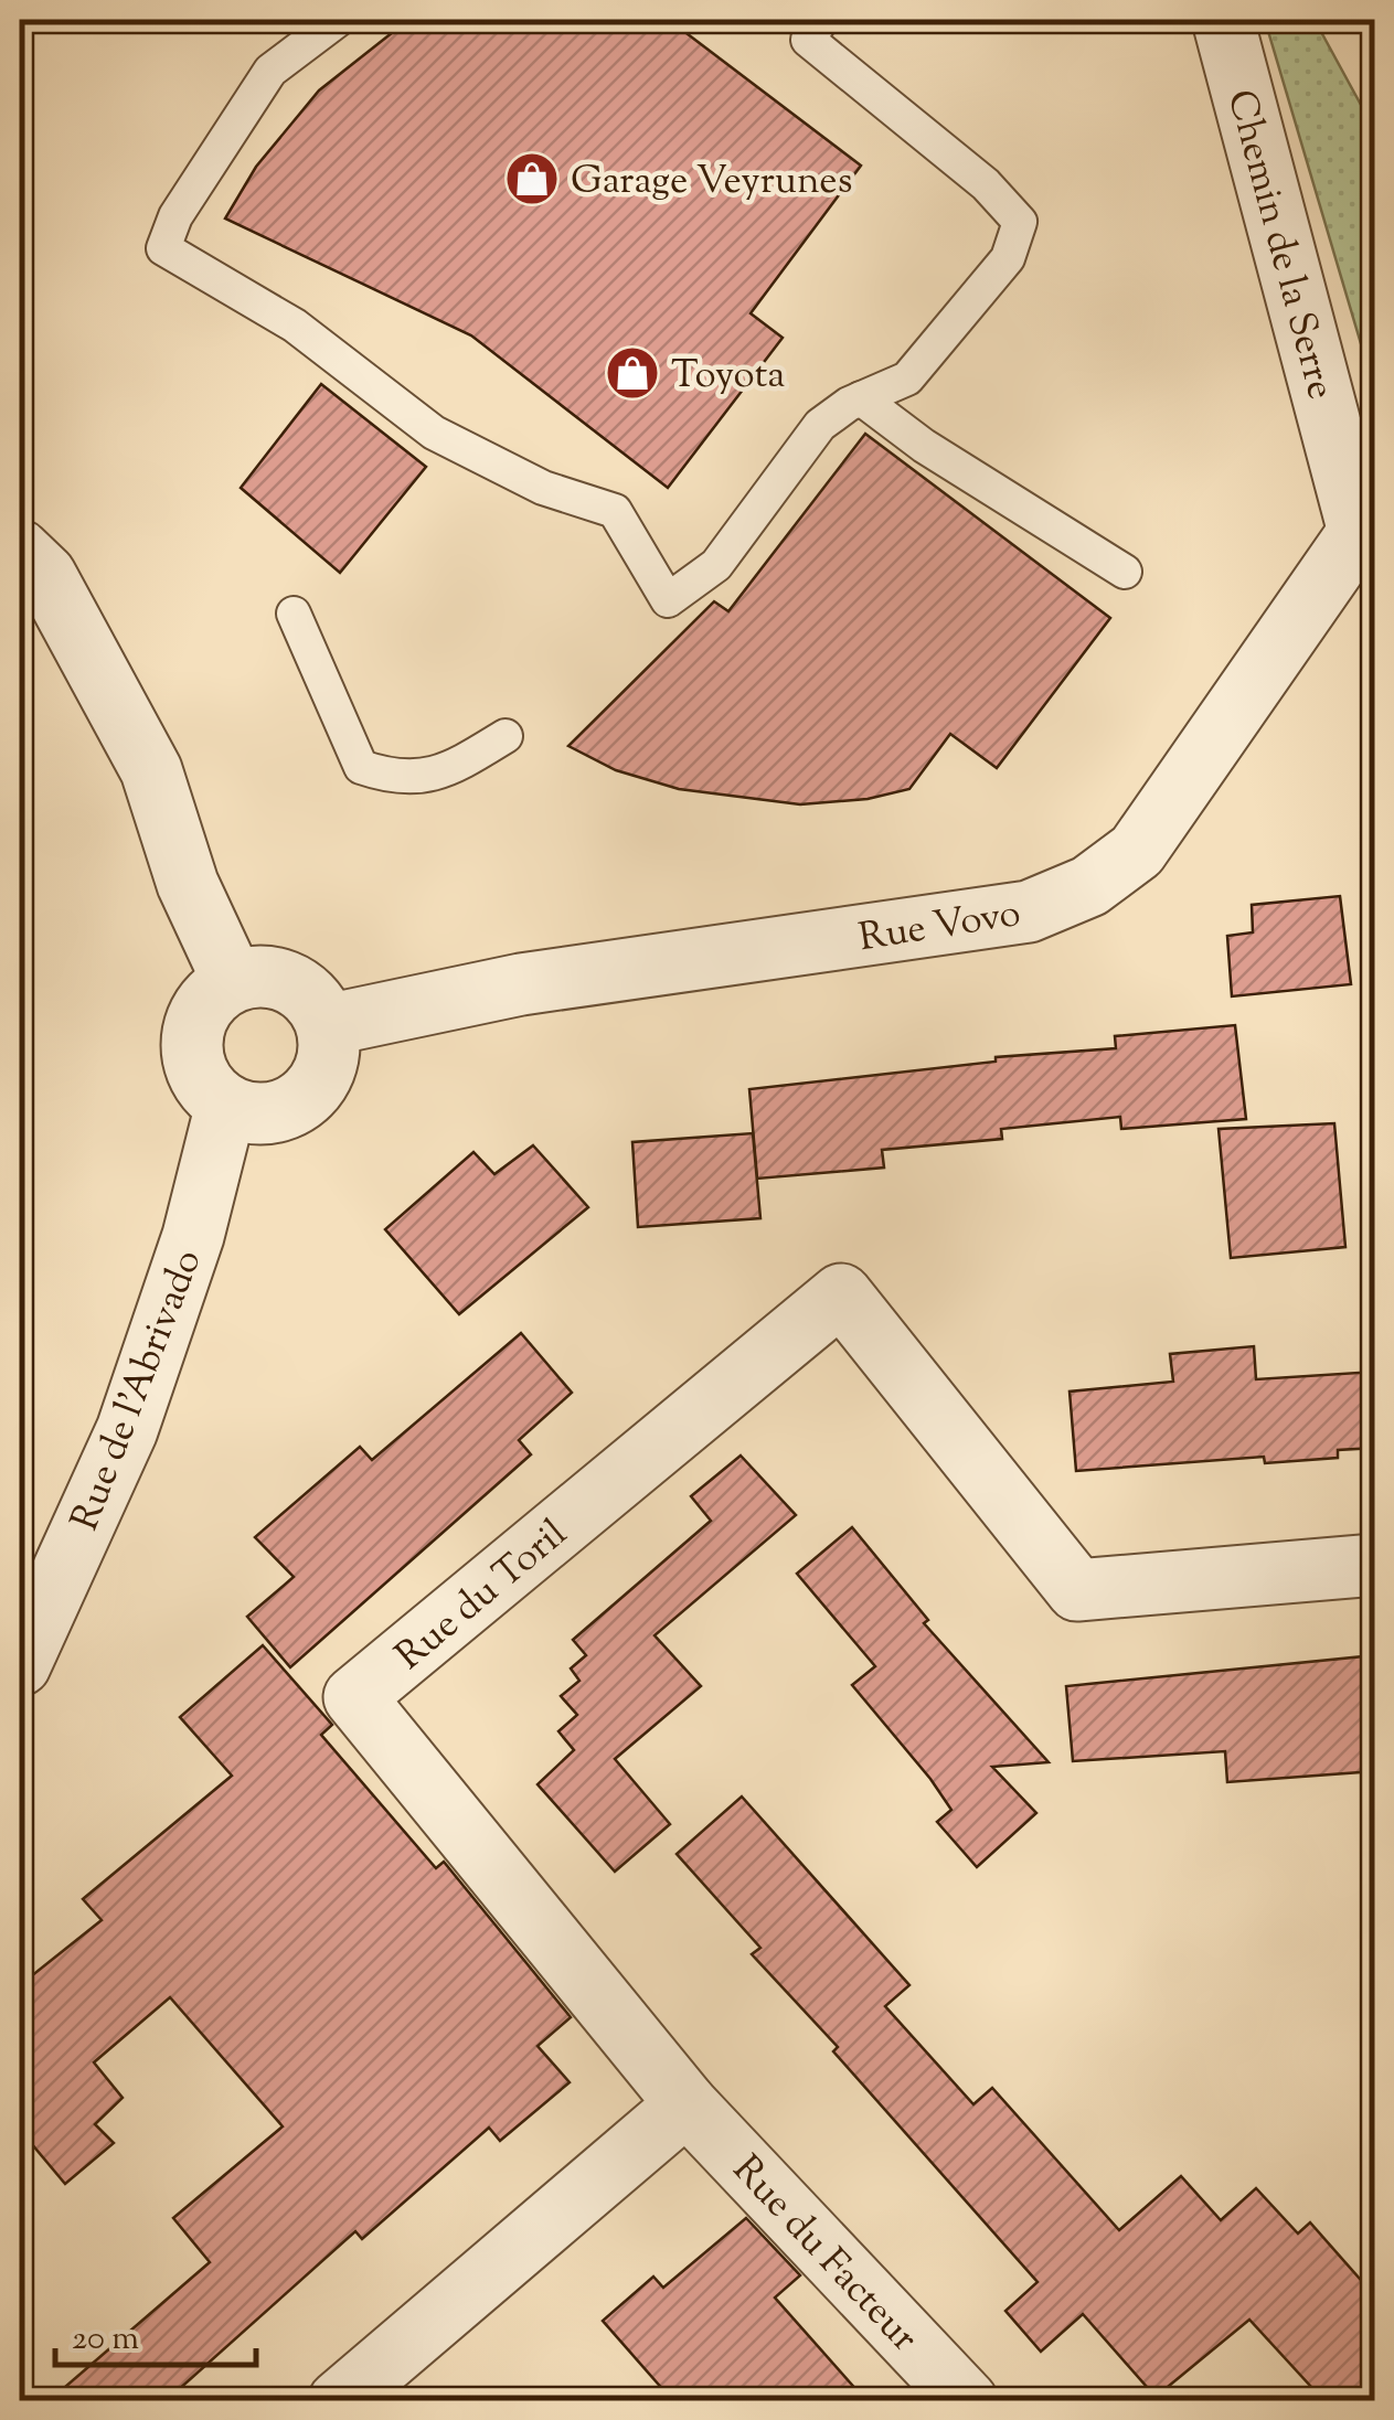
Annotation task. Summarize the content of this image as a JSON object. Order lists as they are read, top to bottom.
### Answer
{
  "streets": {
    "street": [
      "Chemin de la Serre",
      "Rue Vovo",
      "Rue de l'Abrivado",
      "Rue du Toril",
      "Rue du Facteur"
    ]
  },
  "crossings": [
    ["Chemin de la Serre", "Rue Vovo"],
    ["Rue Vovo", "Rue de l'Abrivado"],
    ["Rue du Toril", "Rue du Facteur"]
  ],
  "places": {
    "shop": ["Garage Veyrunes", "Toyota"]
  },
  "scale_bar": "20 m"
}
